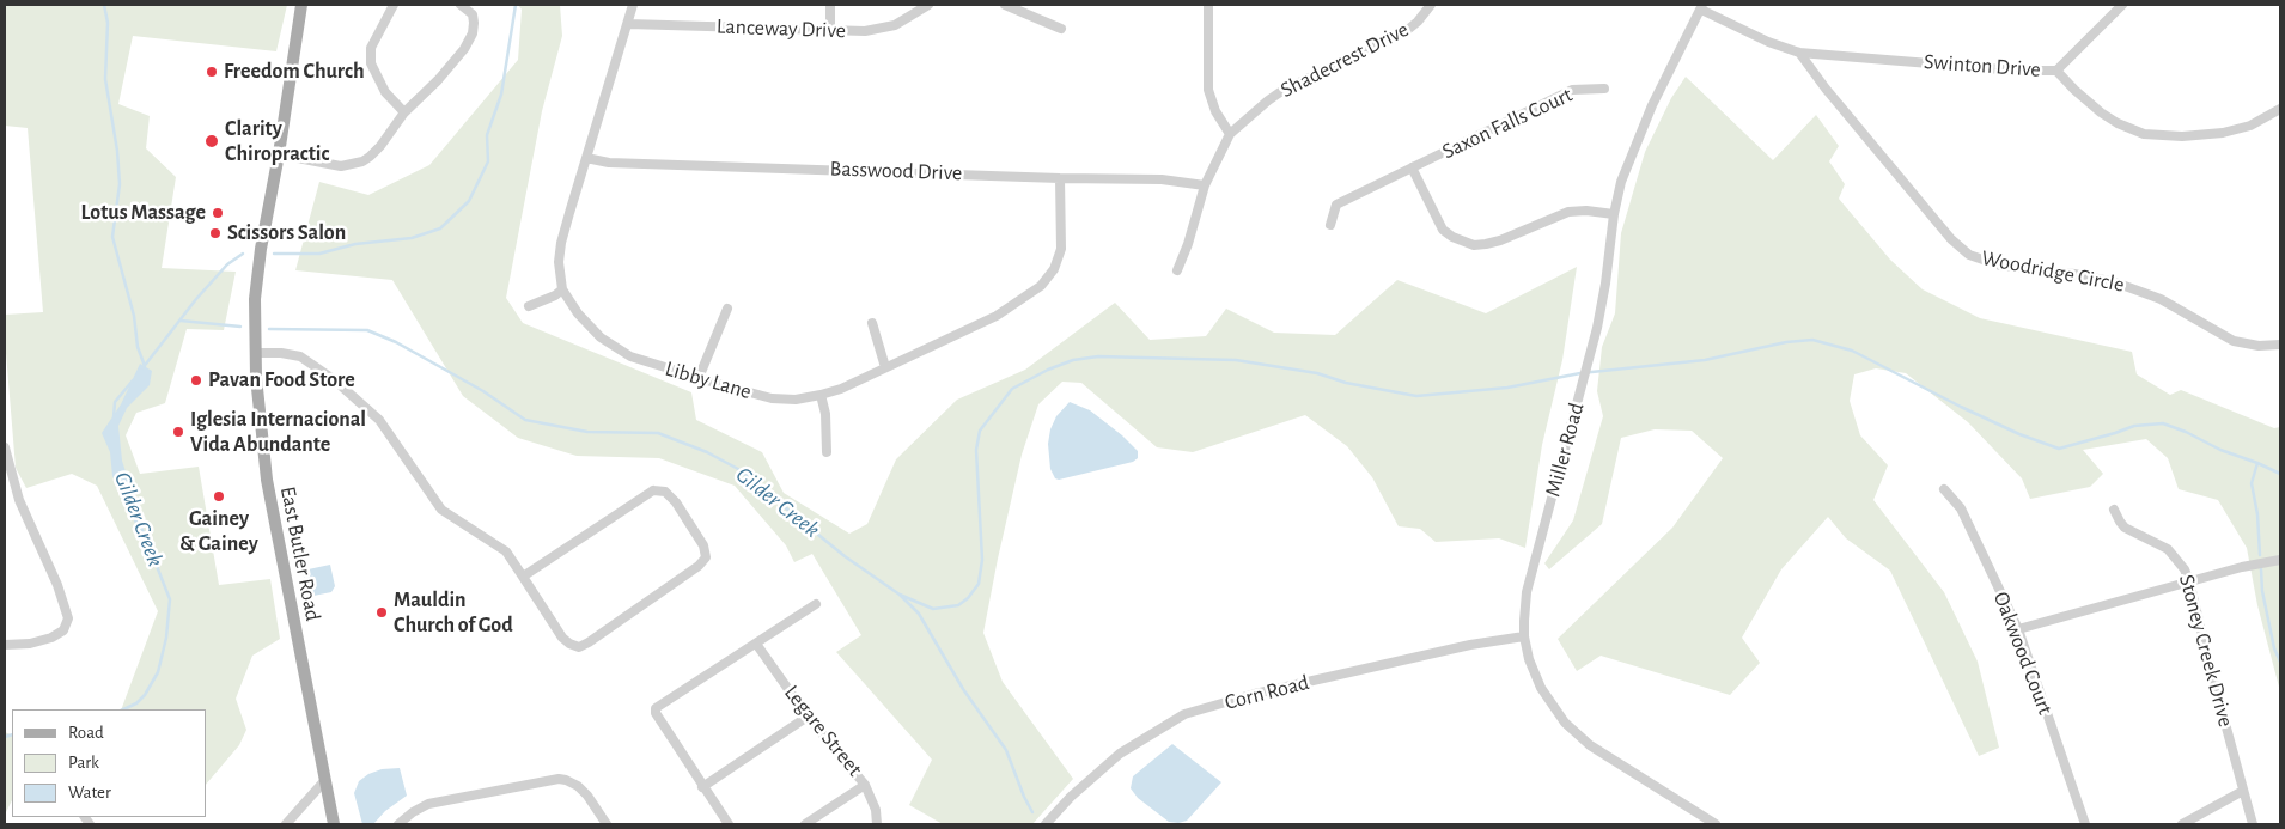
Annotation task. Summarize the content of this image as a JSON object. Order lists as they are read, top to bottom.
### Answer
{
  "streets": {
    "main road": ["East Butler Road"],
    "street": [
      "Lanceway Drive",
      "Shadecrest Drive",
      "Swinton Drive",
      "Saxon Falls Court",
      "Basswood Drive",
      "Woodridge Circle",
      "Libby Lane",
      "Miller Road",
      "Stoney Creek Drive",
      "Oakwood Court",
      "Corn Road",
      "Legare Street"
    ]
  },
  "crossings": [
    ["Lanceway Drive", "Libby Lane"],
    ["Shadecrest Drive", "Basswood Drive"],
    ["Swinton Drive", "Woodridge Circle"],
    ["Swinton Drive", "Miller Road"],
    ["Basswood Drive", "Libby Lane"],
    ["Miller Road", "Corn Road"]
  ],
  "water": ["Gilder Creek"],
  "places": [
    "Freedom Church",
    "Clarity Chiropractic",
    "Lotus Massage",
    "Scissors Salon",
    "Pavan Food Store",
    "Iglesia Internacional Vida Abundante",
    "Gainey & Gainey",
    "Mauldin Church of God"
  ],
  "legend": ["Road", "Park", "Water"]
}
